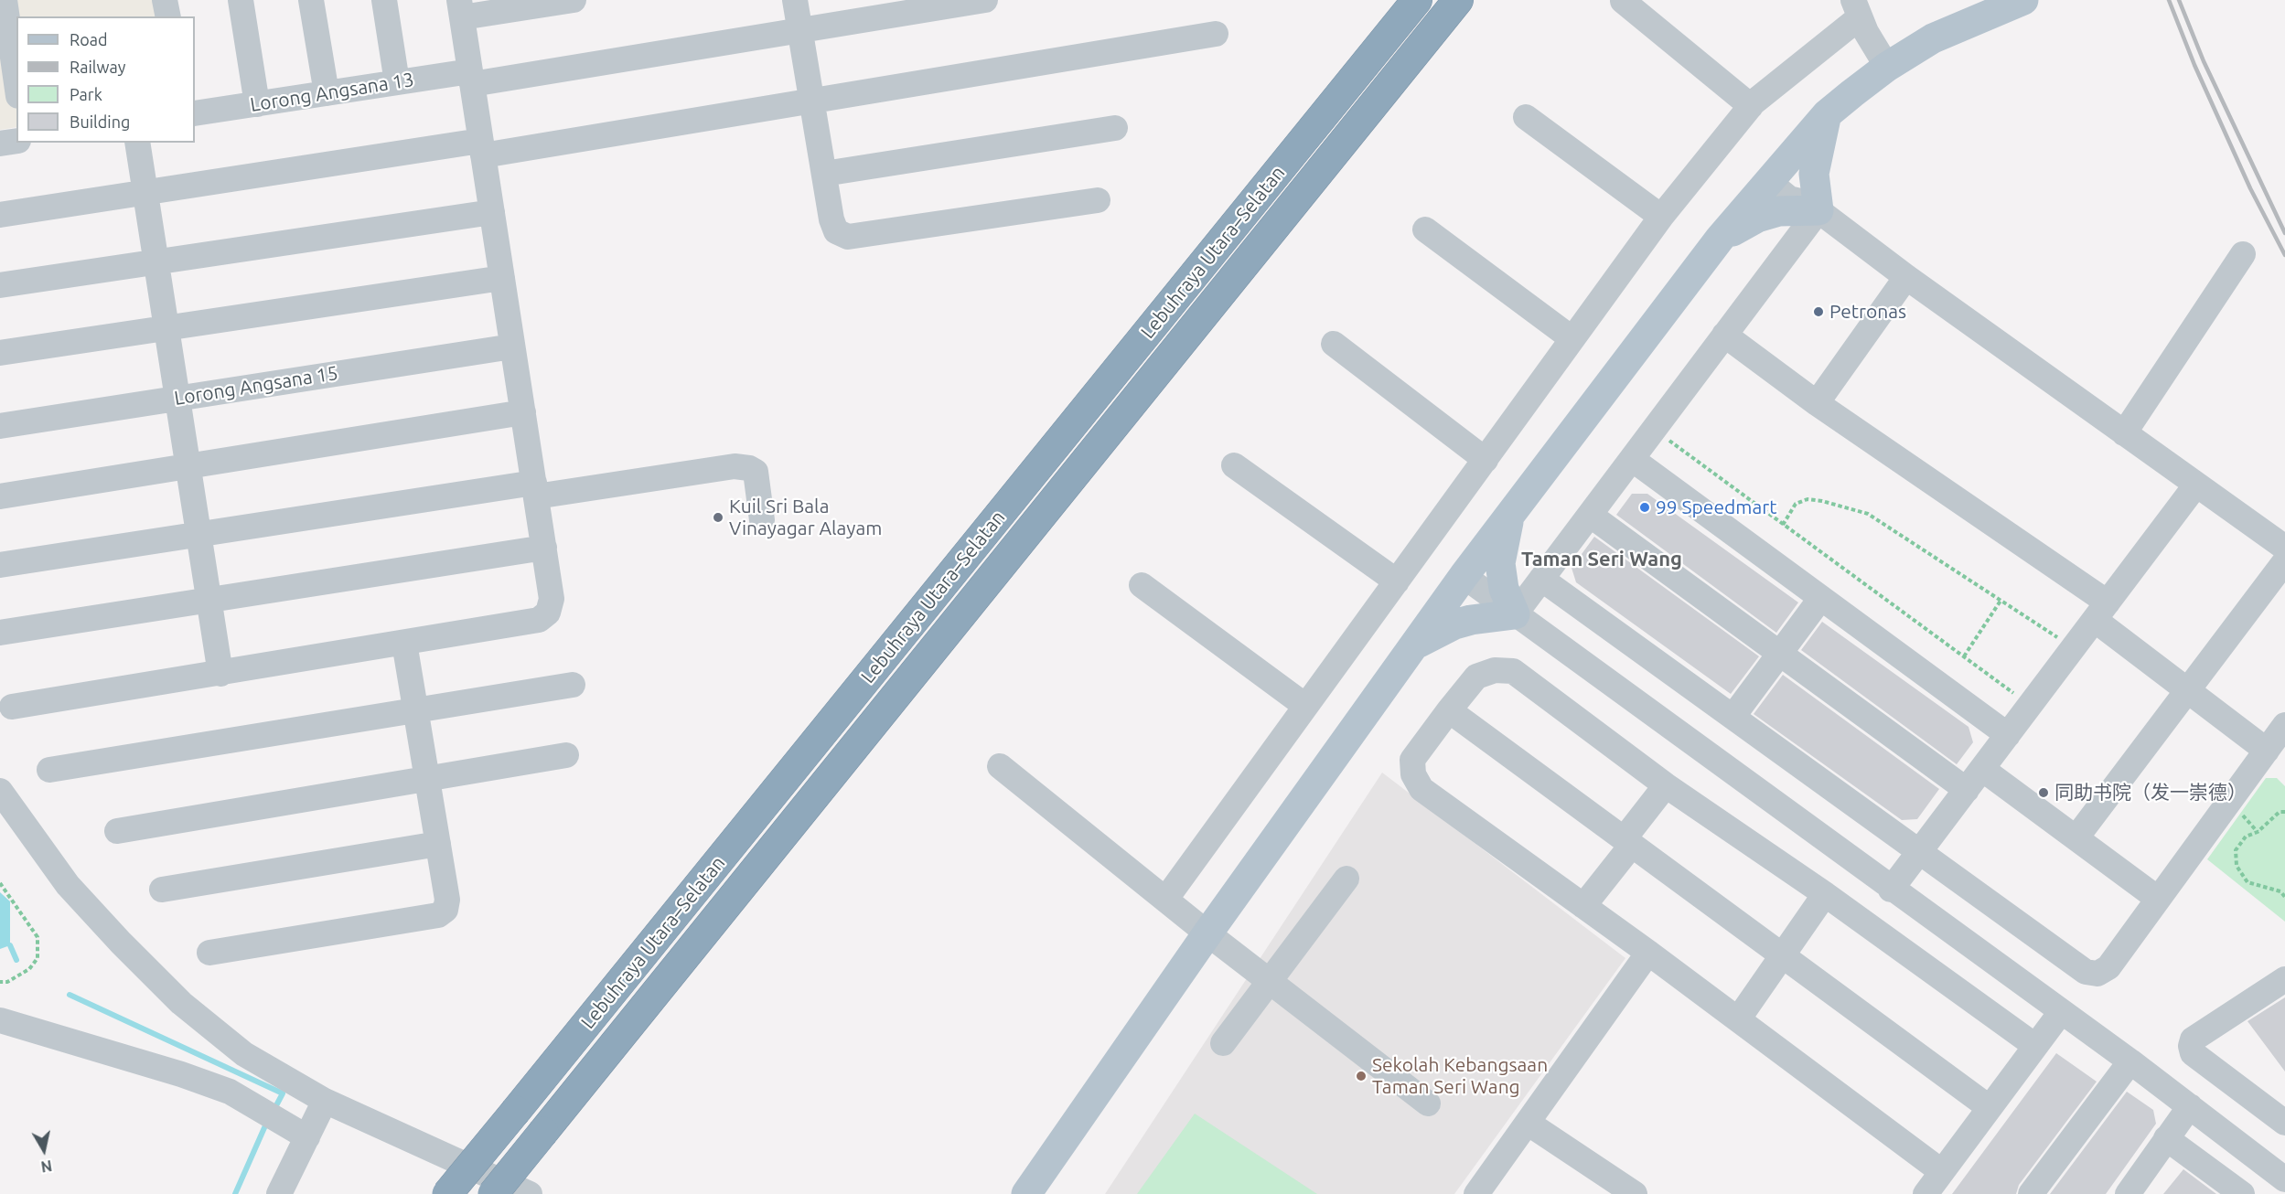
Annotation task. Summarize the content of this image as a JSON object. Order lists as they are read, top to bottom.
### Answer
{
  "streets": {
    "highway": ["Lebuhraya Utara–Selatan"],
    "street": ["Lorong Angsana 13", "Lorong Angsana 15"]
  },
  "districts": ["Taman Seri Wang"],
  "places": [
    "Petronas",
    "99 Speedmart",
    "Kuil Sri Bala Vinayagar Alayam",
    "同助书院（发一崇德）",
    "Sekolah Kebangsaan Taman Seri Wang"
  ],
  "legend": [
    "Road",
    "Railway",
    "Park",
    "Building"
  ],
  "north": "bottom"
}
